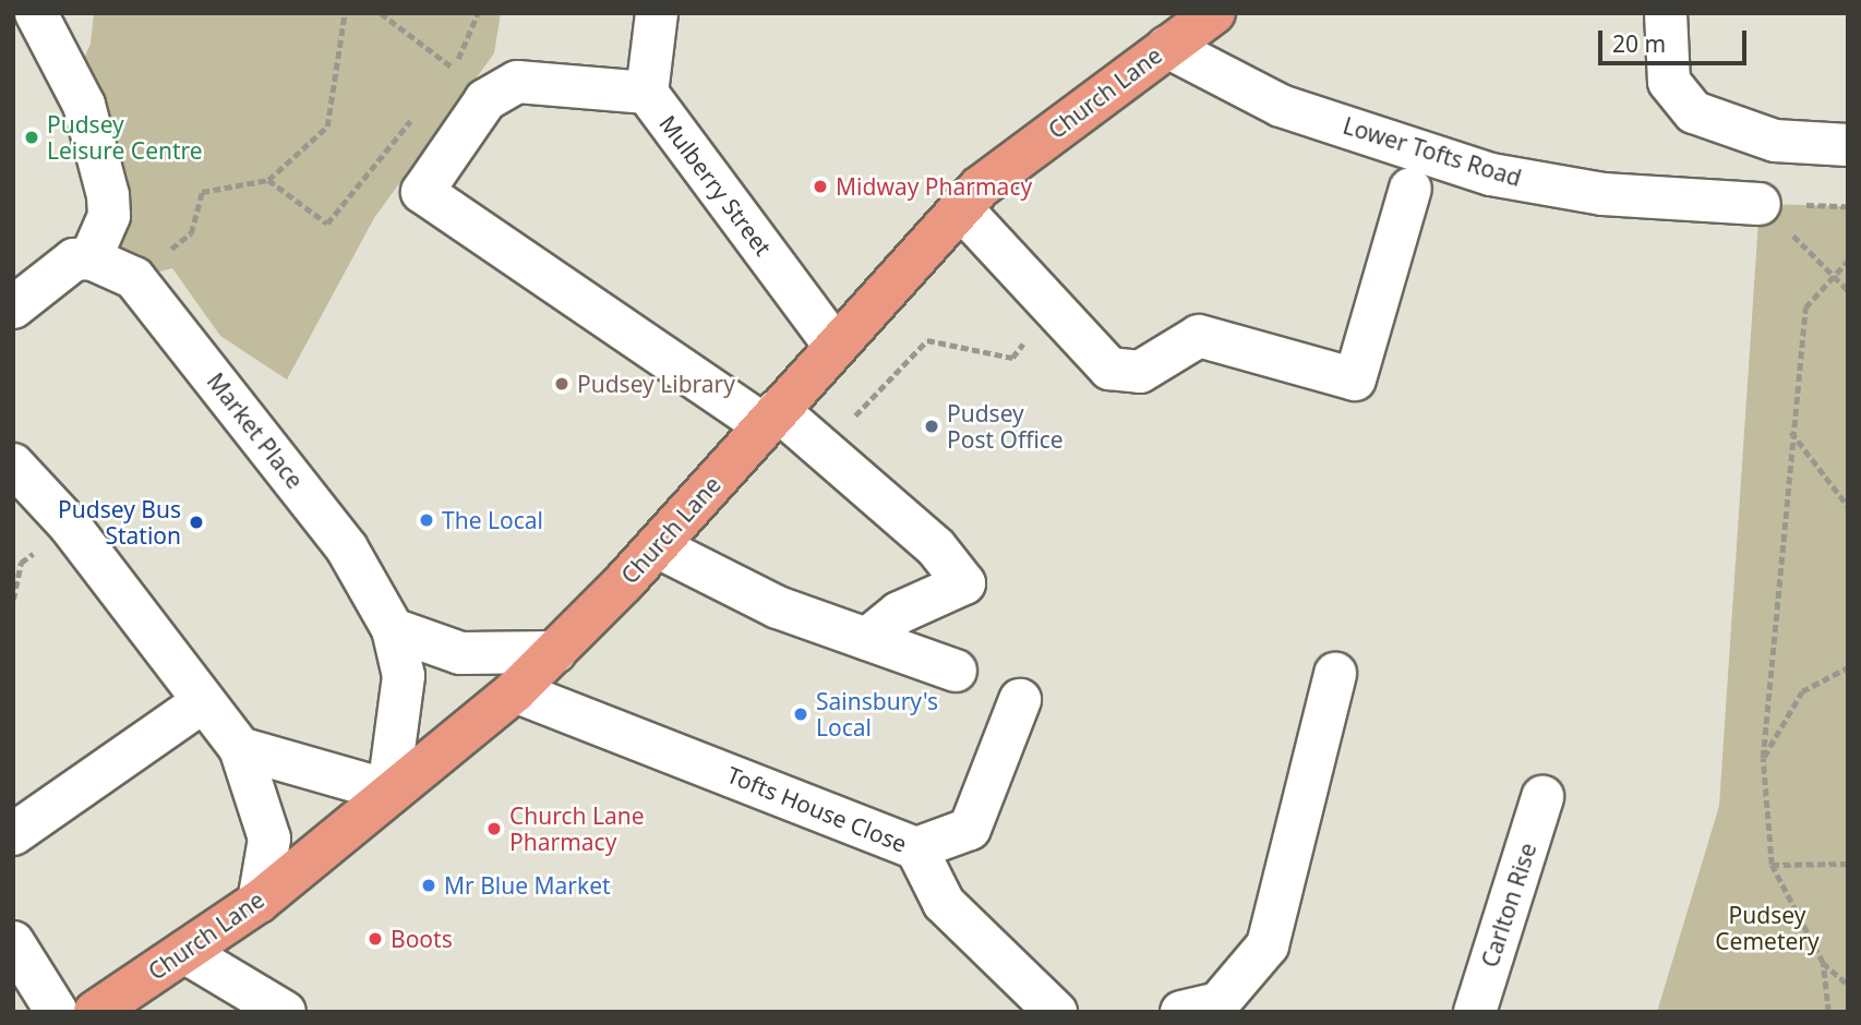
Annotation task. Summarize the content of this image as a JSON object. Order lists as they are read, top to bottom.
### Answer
{
  "streets": {
    "main road": ["Church Lane"],
    "street": [
      "Lower Tofts Road",
      "Mulberry Street",
      "Market Place",
      "Tofts House Close",
      "Carlton Rise"
    ]
  },
  "crossings": [
    ["Church Lane", "Lower Tofts Road"],
    ["Church Lane", "Mulberry Street"],
    ["Church Lane", "Market Place"],
    ["Church Lane", "Tofts House Close"]
  ],
  "parks": ["Pudsey Cemetery"],
  "places": [
    "Pudsey Leisure Centre",
    "Midway Pharmacy",
    "Pudsey Library",
    "Pudsey Post Office",
    "The Local",
    "Pudsey Bus Station",
    "Sainsbury's Local",
    "Church Lane Pharmacy",
    "Mr Blue Market",
    "Boots"
  ],
  "scale_bar": "20 m"
}
